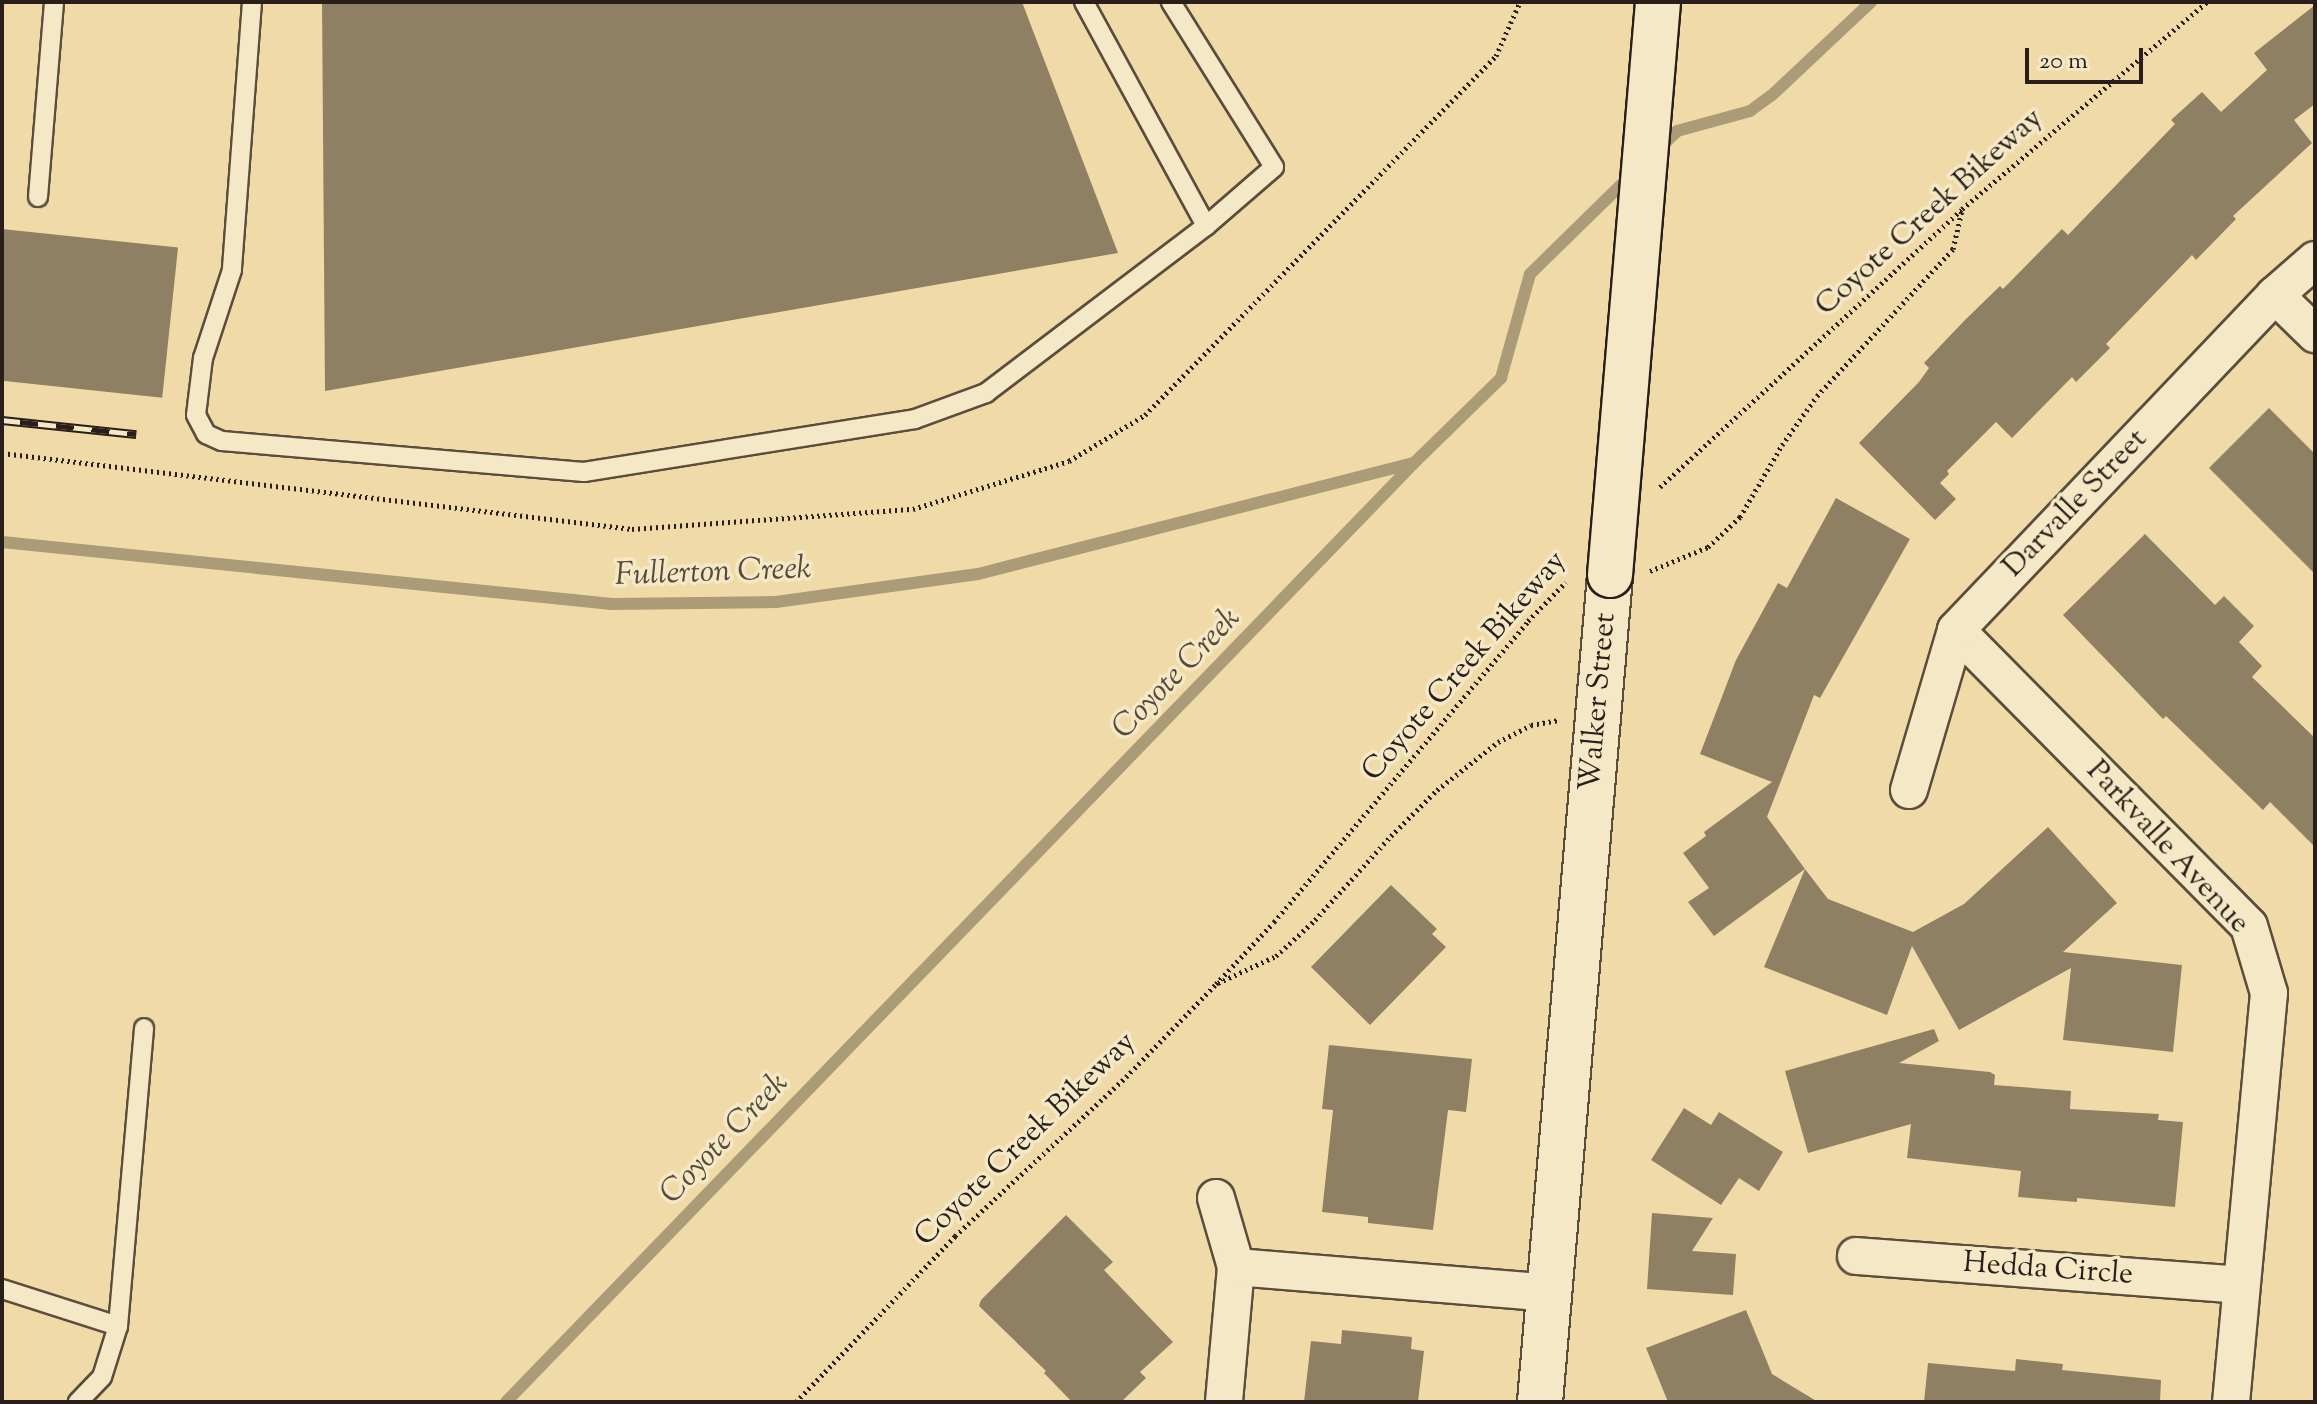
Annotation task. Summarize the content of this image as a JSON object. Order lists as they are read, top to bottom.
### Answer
{
  "streets": {
    "main road": ["Walker Street"],
    "street": ["Darvalle Street", "Parkvalle Avenue", "Hedda Circle"],
    "path": ["Coyote Creek Bikeway"]
  },
  "crossings": [
    ["Coyote Creek Bikeway", "Walker Street"],
    ["Darvalle Street", "Parkvalle Avenue"],
    ["Parkvalle Avenue", "Hedda Circle"]
  ],
  "water": ["Fullerton Creek", "Coyote Creek"],
  "scale_bar": "20 m"
}
